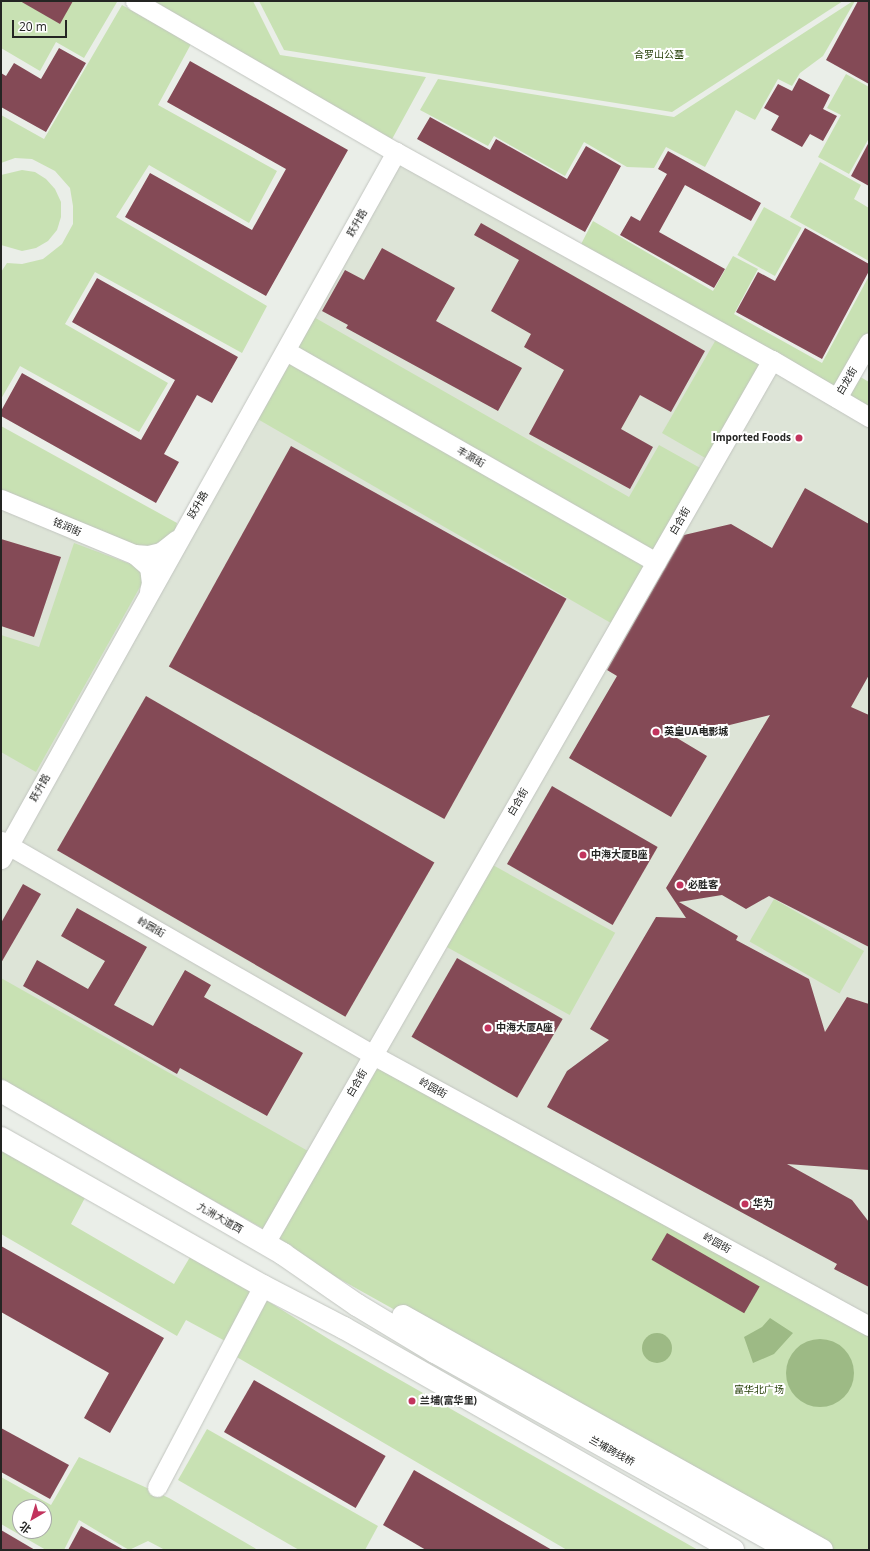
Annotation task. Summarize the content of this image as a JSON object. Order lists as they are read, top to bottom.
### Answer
{
  "streets": {
    "main road": ["九洲大道西", "兰埔跨线桥"],
    "street": [
      "跃升路",
      "白龙街",
      "丰源街",
      "白合街",
      "铭润街",
      "岭园街"
    ]
  },
  "crossings": [
    ["跃升路", "丰源街"],
    ["跃升路", "铭润街"],
    ["跃升路", "岭园街"],
    ["丰源街", "白合街"],
    ["白合街", "岭园街"],
    ["白合街", "九洲大道西"],
    ["九洲大道西", "兰埔跨线桥"]
  ],
  "parks": ["合罗山公墓", "富华北广场"],
  "places": [
    "Imported Foods",
    "英皇UA电影城",
    "中海大厦B座",
    "必胜客",
    "中海大厦A座",
    "华为",
    "兰埔(富华里)"
  ],
  "scale_bar": "20 m",
  "north": "bottom left"
}
